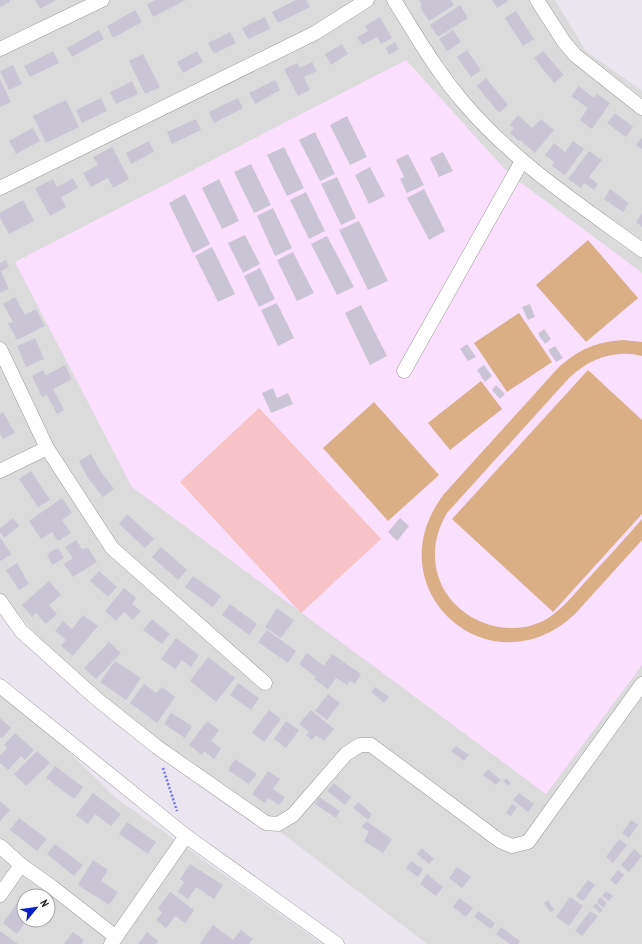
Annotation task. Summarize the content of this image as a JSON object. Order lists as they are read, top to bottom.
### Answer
{
  "north": "top right"
}
